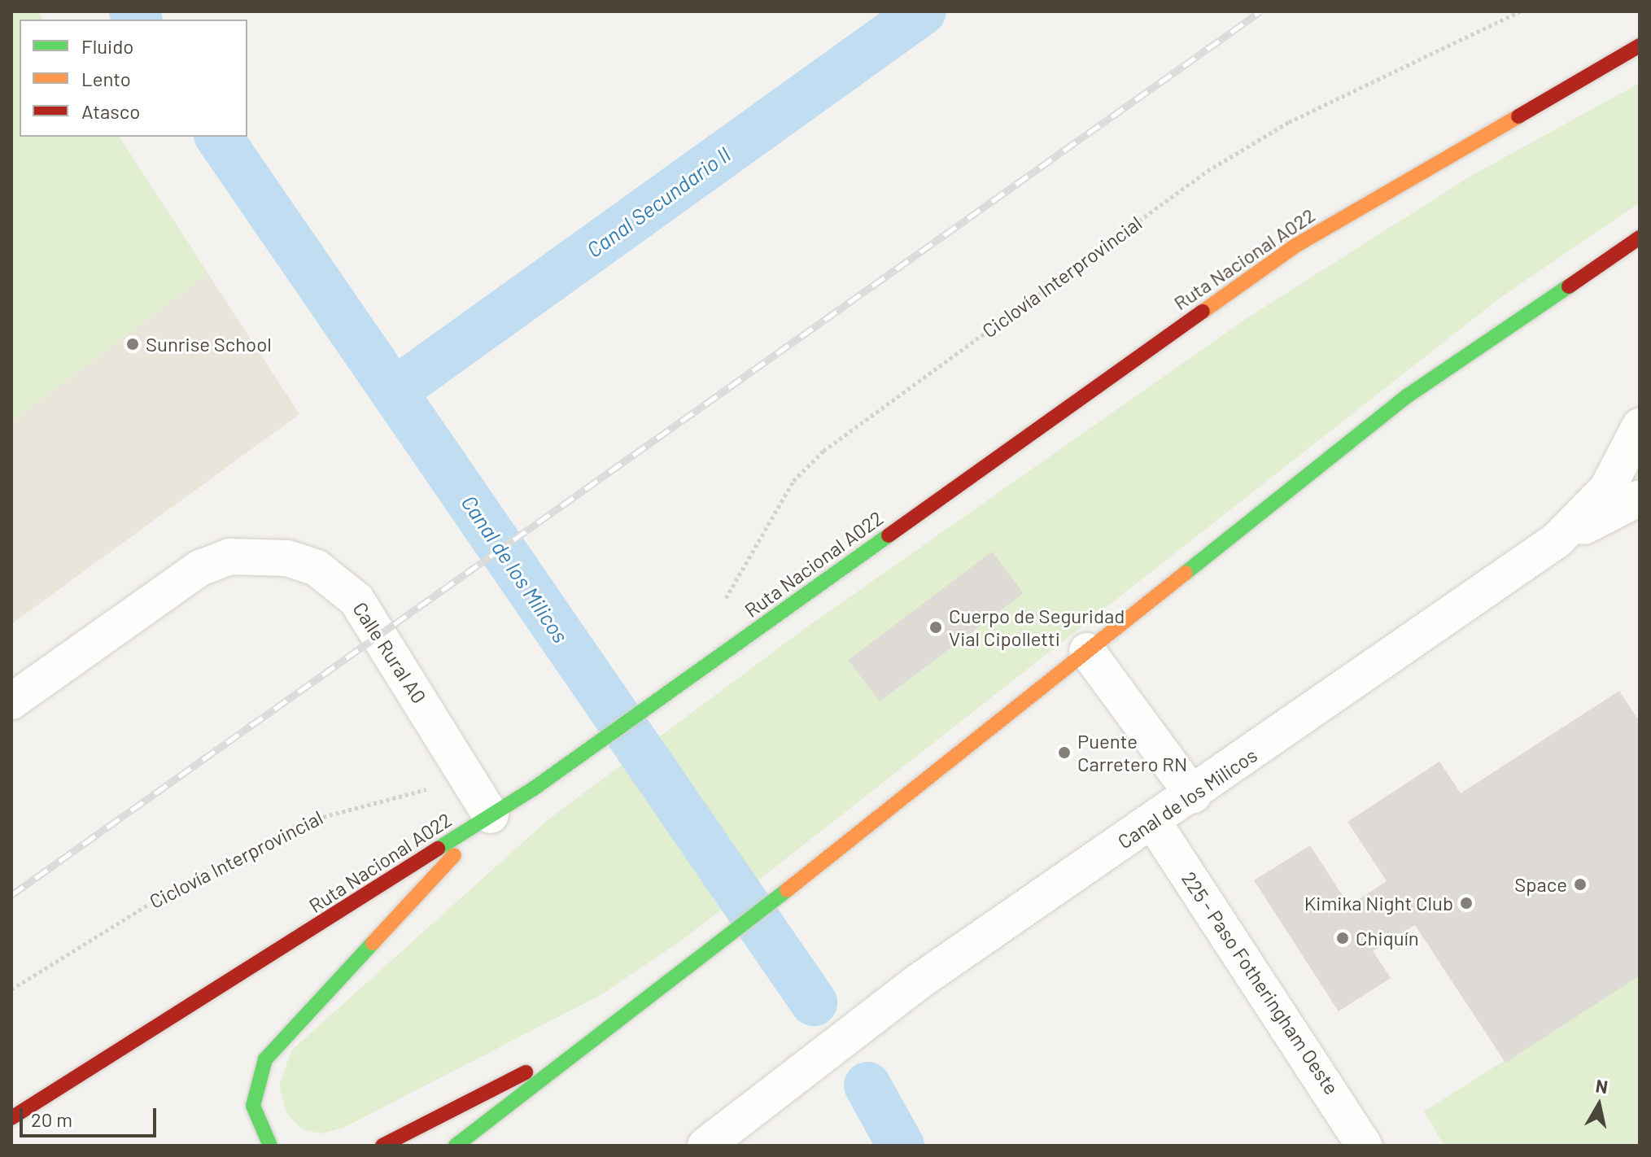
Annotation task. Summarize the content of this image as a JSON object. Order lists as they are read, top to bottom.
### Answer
{
  "streets": {
    "highway": ["Ruta Nacional A022"],
    "street": ["Calle Rural A0", "Canal de los Milicos", "225 - Paso Fotheringham Oeste"],
    "path": ["Ciclovía Interprovincial"]
  },
  "crossings": [
    ["Ruta Nacional A022", "Calle Rural A0"],
    ["Ciclovía Interprovincial", "Calle Rural A0"],
    ["Canal de los Milicos", "225 - Paso Fotheringham Oeste"]
  ],
  "water": ["Canal Secundario II", "Canal de los Milicos"],
  "places": [
    "Sunrise School",
    "Cuerpo de Seguridad Vial Cipolletti",
    "Puente Carretero RN",
    "Space",
    "Kimika Night Club",
    "Chiquín"
  ],
  "legend": ["Fluido", "Lento", "Atasco"],
  "scale_bar": "20 m",
  "north": "top"
}
